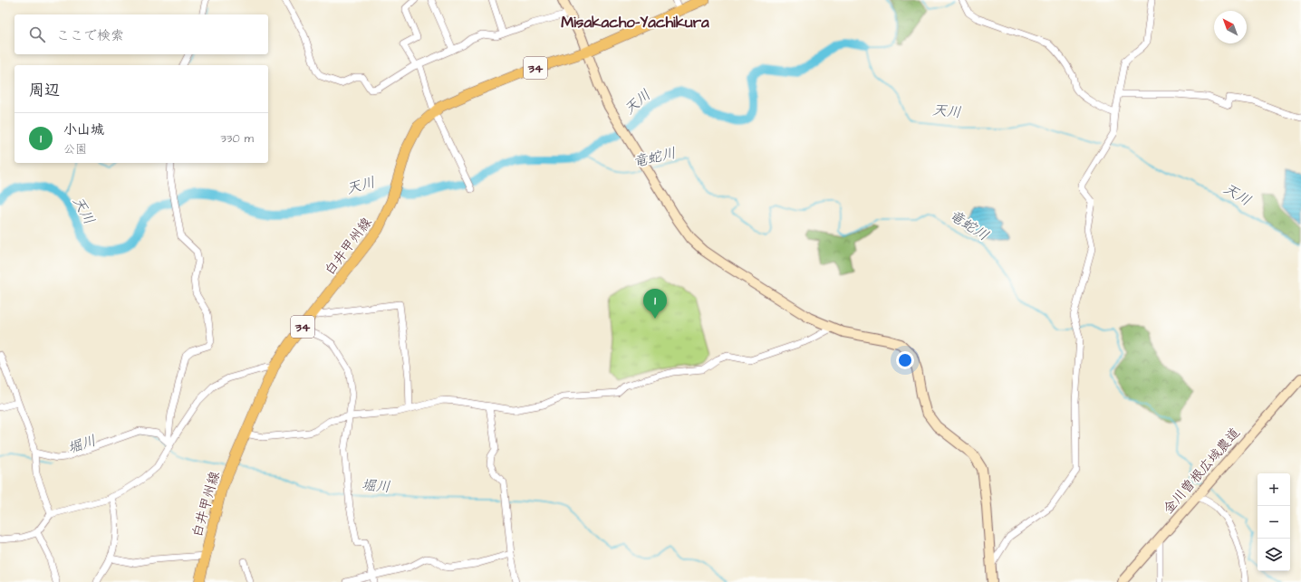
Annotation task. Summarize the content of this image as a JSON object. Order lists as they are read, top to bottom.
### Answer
{
  "streets": {
    "main road": ["34", "白井甲州線"],
    "street": ["金川曽根広域農道"]
  },
  "districts": ["Misakacho-Yachikura"],
  "water": ["天川", "竜蛇川", "堀川"],
  "north": "top left",
  "page": {
    "search": "ここで検索",
    "heading": "周辺",
    "list": [
      {
        "mark": "1",
        "name": "小山城",
        "note": "公園",
        "value": "330 m"
      }
    ],
    "pins": "1",
    "map_buttons": ["+", "−"]
  }
}
